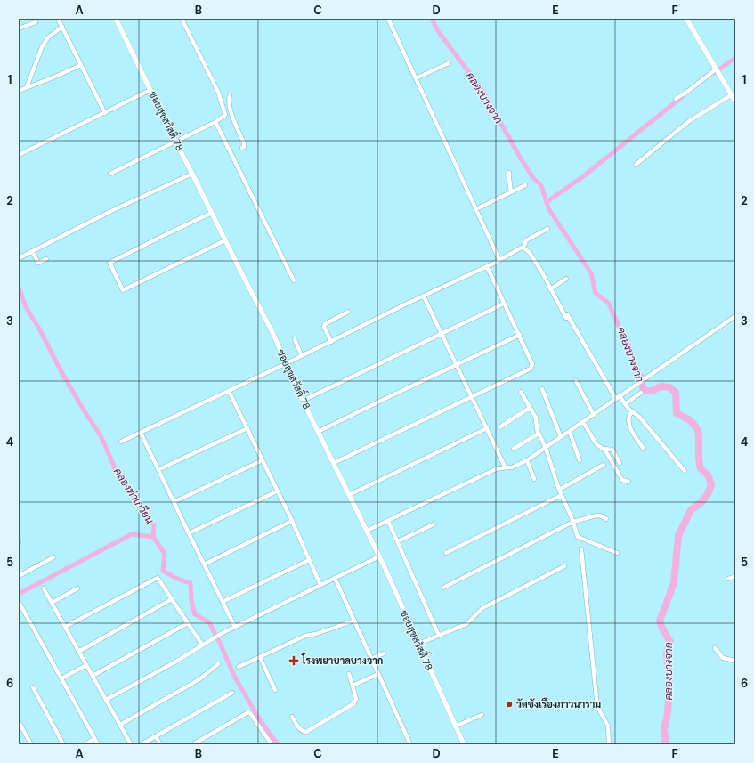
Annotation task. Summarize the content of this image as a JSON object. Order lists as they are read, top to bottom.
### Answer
{
  "streets": {
    "street": ["ซอยสุขสวัสดิ์ 78"]
  },
  "water": ["คลองบางจาก", "คลองท่าเกวียน"],
  "places": {
    "health": ["โรงพยาบาลบางจาก"],
    "other": ["วัดชังเรืองภาวนาราม"]
  },
  "grid": {
    "columns": [
      "A",
      "B",
      "C",
      "D",
      "E",
      "F"
    ],
    "rows": [
      "1",
      "2",
      "3",
      "4",
      "5",
      "6"
    ]
  }
}
